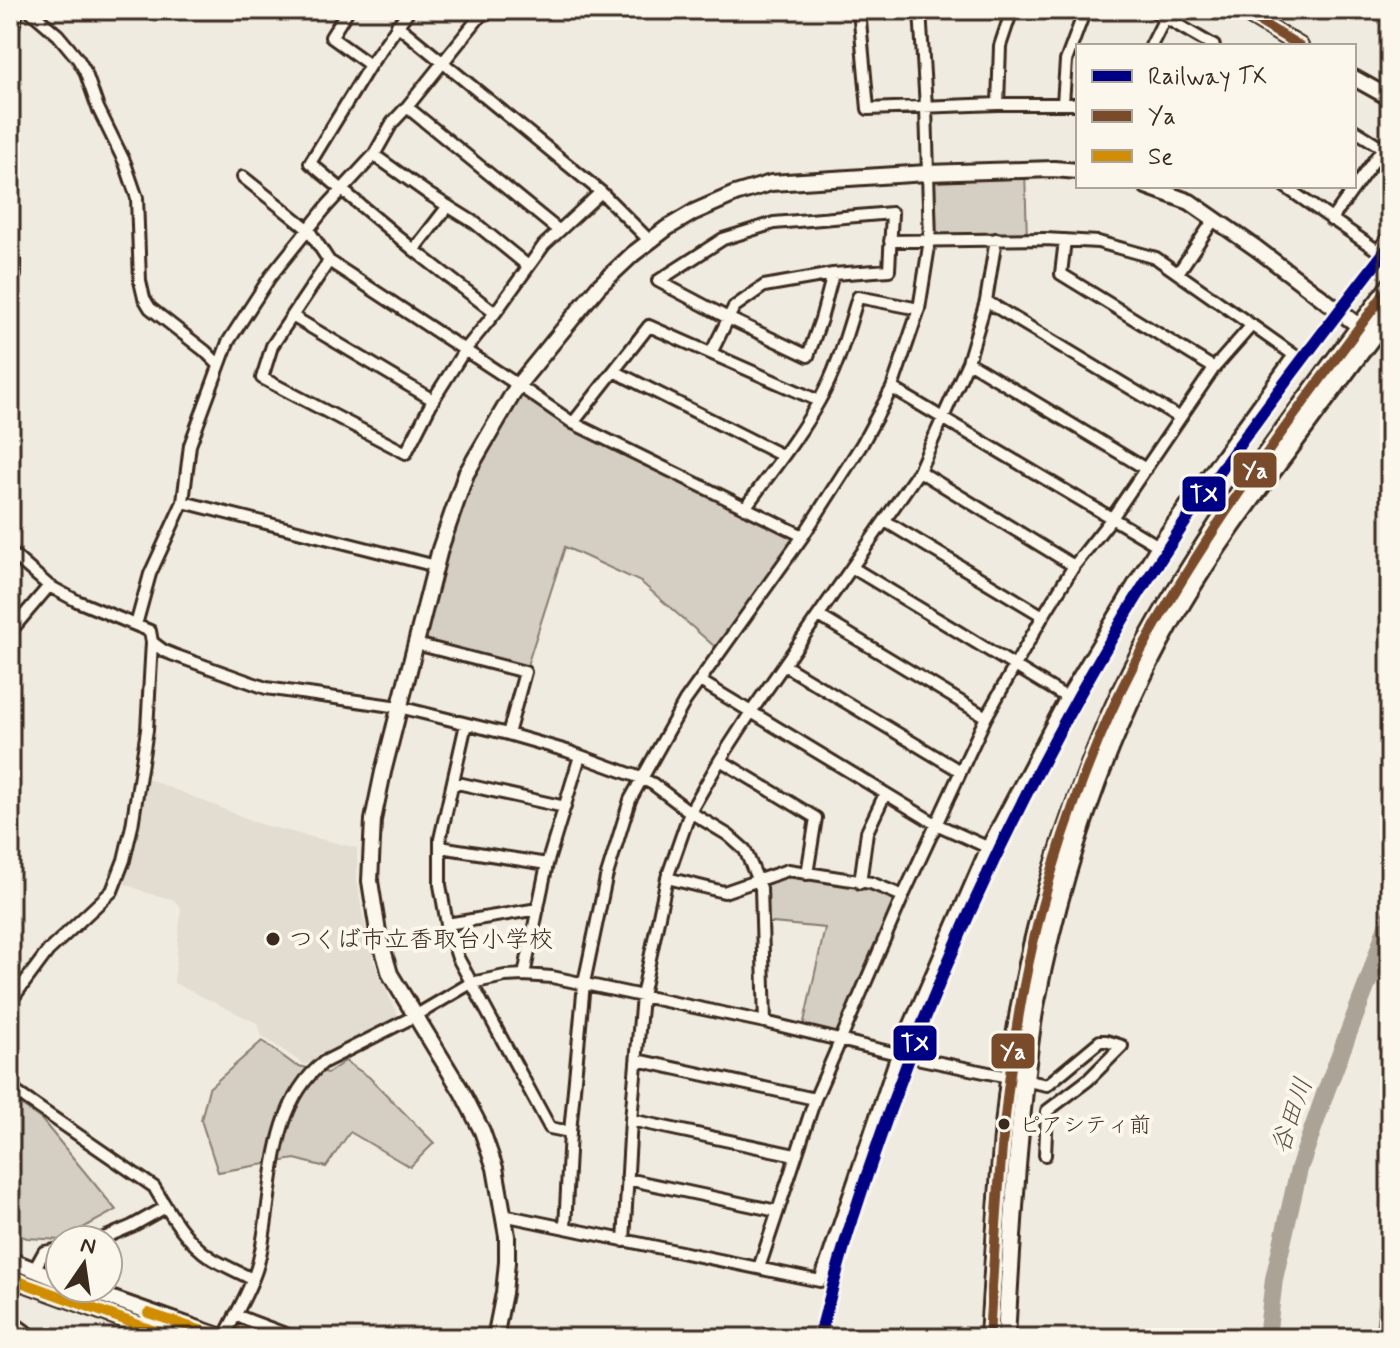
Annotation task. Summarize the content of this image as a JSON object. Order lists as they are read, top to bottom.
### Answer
{
  "water": ["谷田川"],
  "places": ["つくば市立香取台小学校", "ピアシティ前"],
  "lines": ["transit line Ya", "rail line TX", "transit line Se"],
  "legend": ["Railway TX", "Ya", "Se"],
  "north": "top"
}
